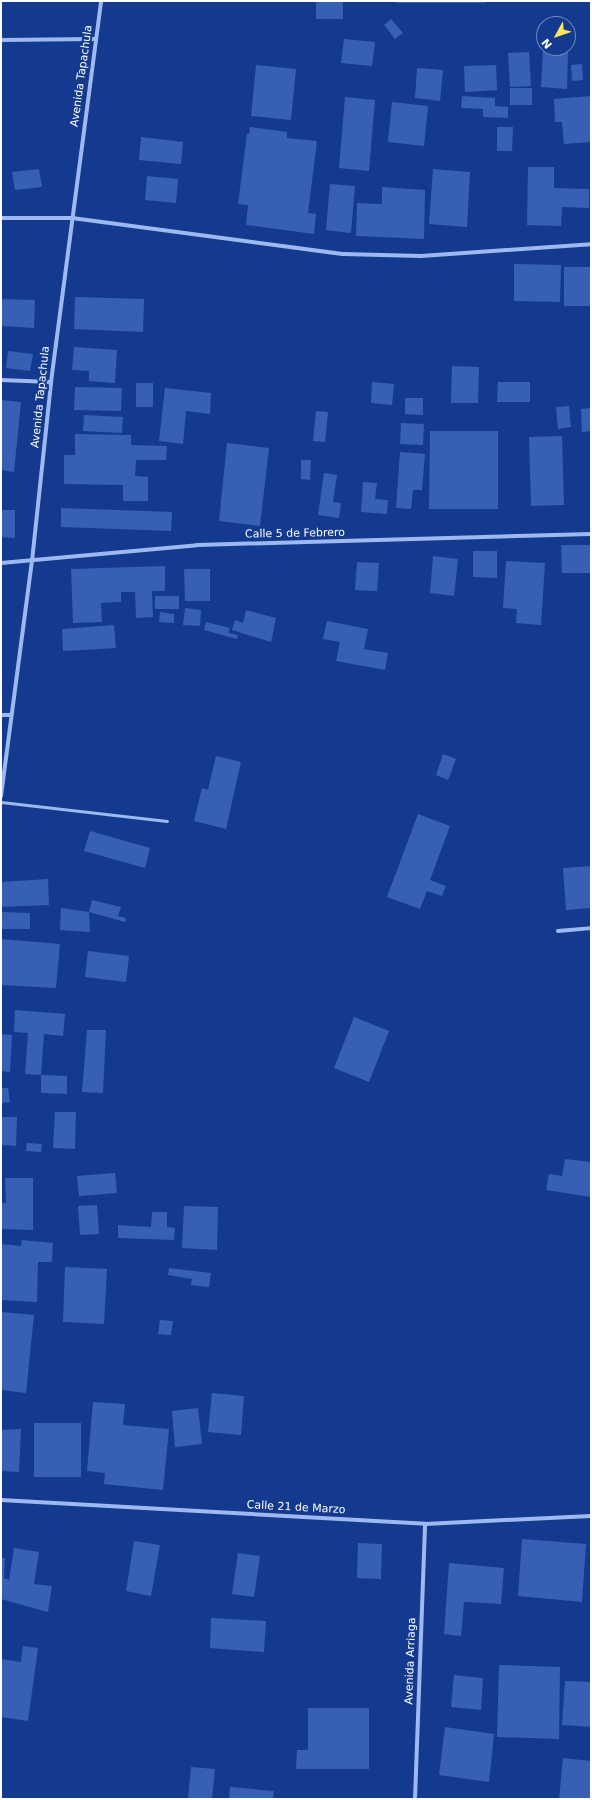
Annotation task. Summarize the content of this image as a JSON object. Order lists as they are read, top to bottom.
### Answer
{
  "streets": {
    "street": [
      "Avenida Tapachula",
      "Calle 5 de Febrero",
      "Calle 21 de Marzo",
      "Avenida Arriaga"
    ]
  },
  "crossings": [
    ["Avenida Tapachula", "Calle 5 de Febrero"],
    ["Calle 21 de Marzo", "Avenida Arriaga"]
  ],
  "north": "bottom left"
}
